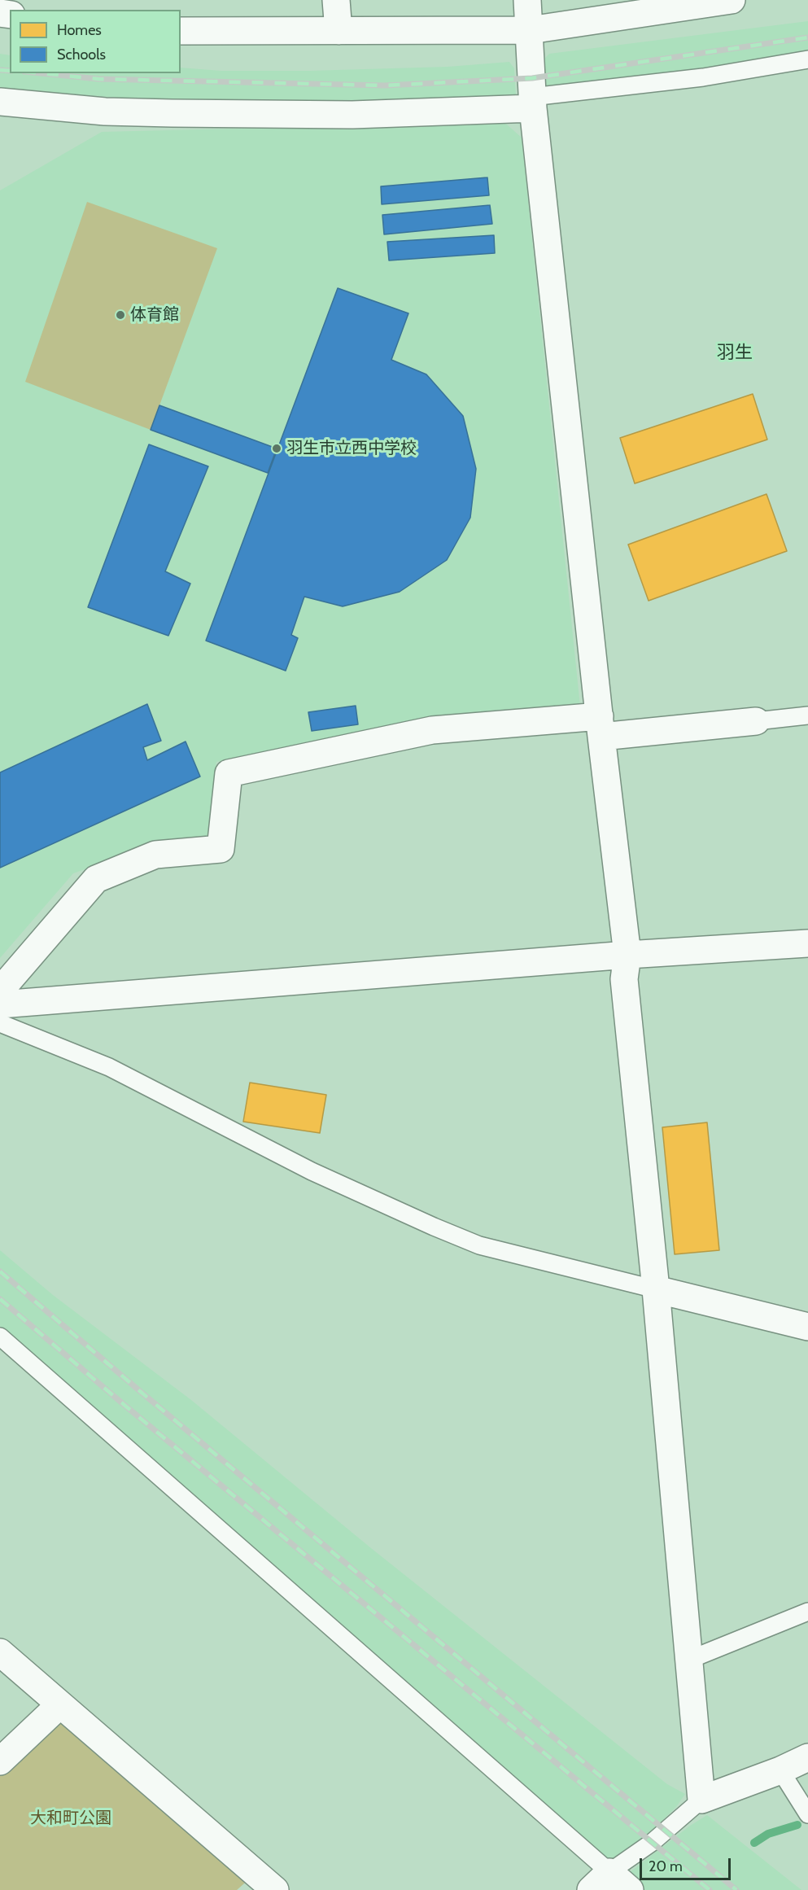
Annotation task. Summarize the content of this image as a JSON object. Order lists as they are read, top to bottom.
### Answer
{
  "districts": ["羽生"],
  "parks": ["大和町公園"],
  "places": ["体育館", "羽生市立西中学校"],
  "legend": ["Homes", "Schools"],
  "scale_bar": "20 m"
}
